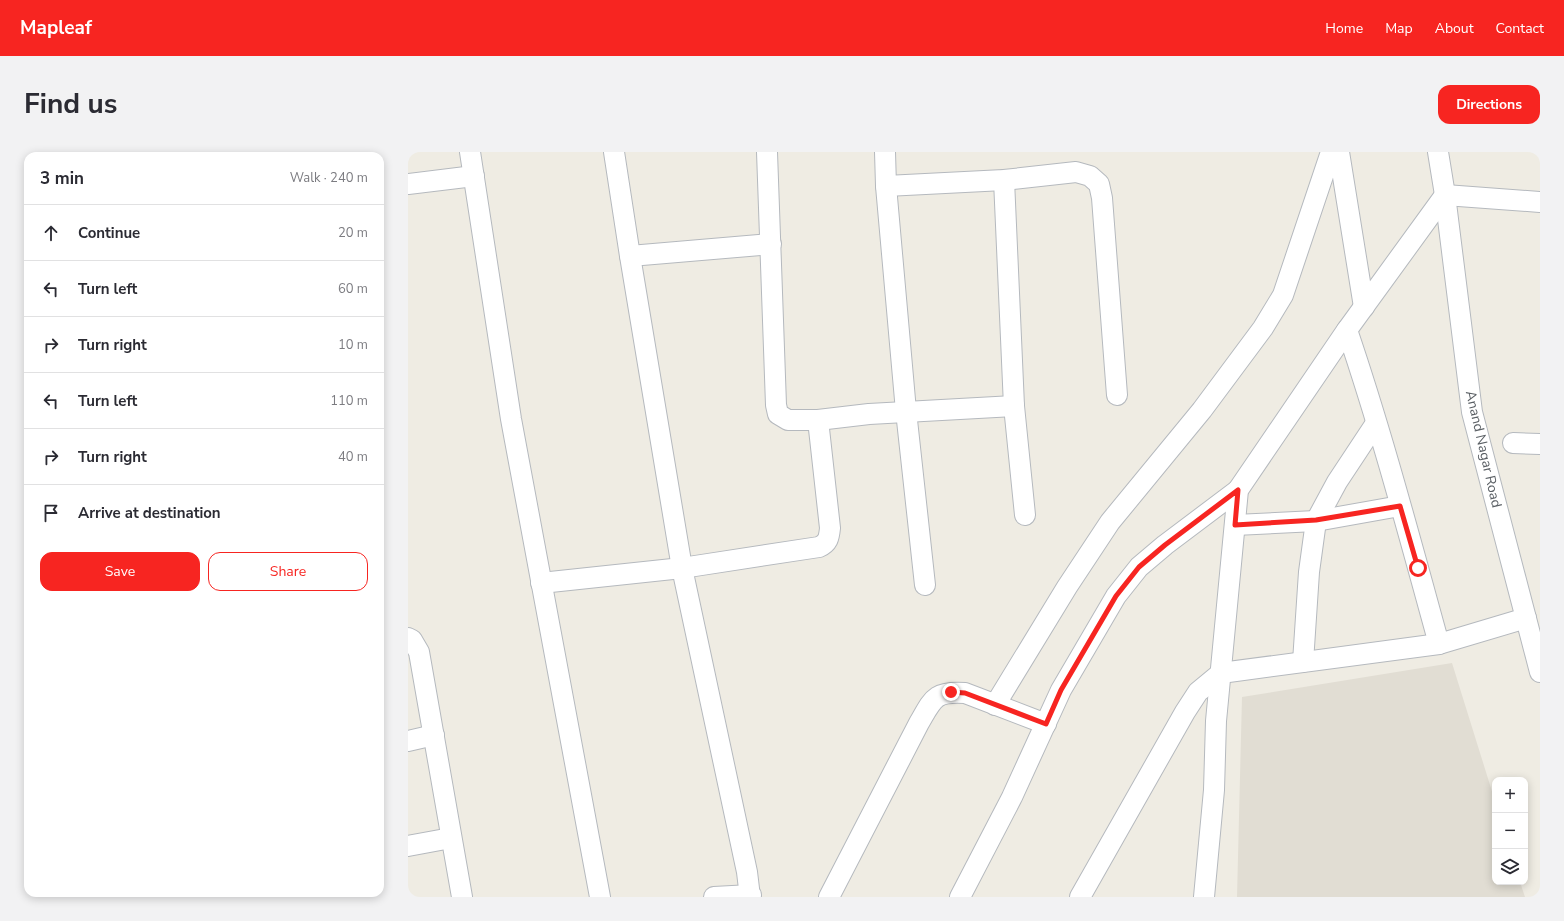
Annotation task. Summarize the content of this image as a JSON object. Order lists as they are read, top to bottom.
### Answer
{
  "streets": {
    "street": ["Anand Nagar Road"]
  },
  "page": {
    "header": "Mapleaf",
    "nav": [
      "Home",
      "Map",
      "About",
      "Contact"
    ],
    "title": "Find us",
    "buttons": [
      "Directions",
      ["Save", "Share"]
    ],
    "heading": ["3 min", "Walk · 240 m"],
    "list": [
      ["Continue", "20 m"],
      ["Turn left", "60 m"],
      ["Turn right", "10 m"],
      ["Turn left", "110 m"],
      ["Turn right", "40 m"],
      "Arrive at destination"
    ],
    "map_buttons": ["+", "−"]
  }
}
